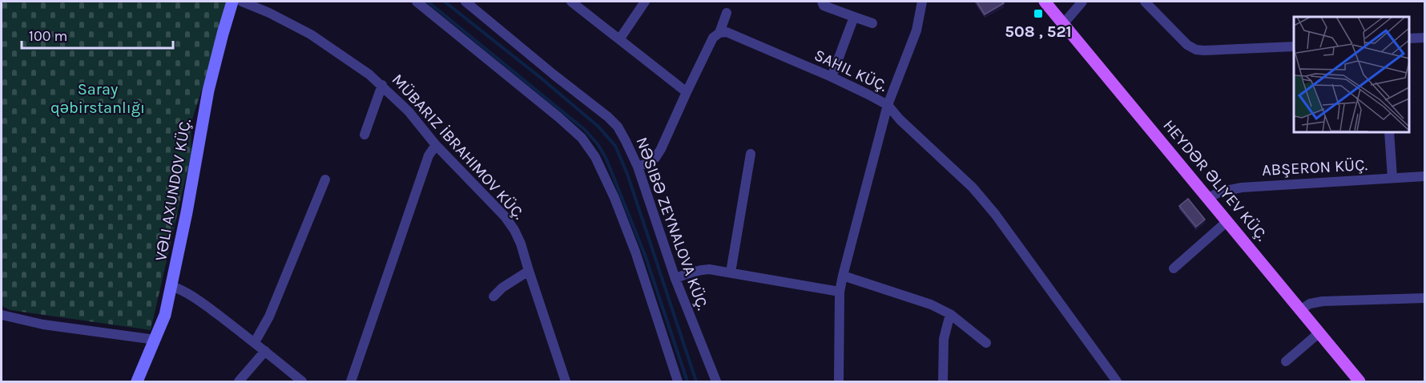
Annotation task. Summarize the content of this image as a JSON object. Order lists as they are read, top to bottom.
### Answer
{
  "streets": {
    "main road": ["HEYDƏR ƏLIYEV KÜÇ."],
    "street": [
      "SAHIL KÜÇ.",
      "MÜBARIZ İBRAHIMOV KÜÇ.",
      "ABŞERON KÜÇ.",
      "VƏLI AXUNDOV KÜÇ.",
      "NƏSIBƏ ZEYNALOVA KÜÇ."
    ]
  },
  "crossings": [
    ["ABŞERON KÜÇ.", "HEYDƏR ƏLIYEV KÜÇ."]
  ],
  "parks": ["Saray qəbirstanlığı"],
  "places": {
    "transit": ["508 , 521"]
  },
  "scale_bar": "100 m"
}
